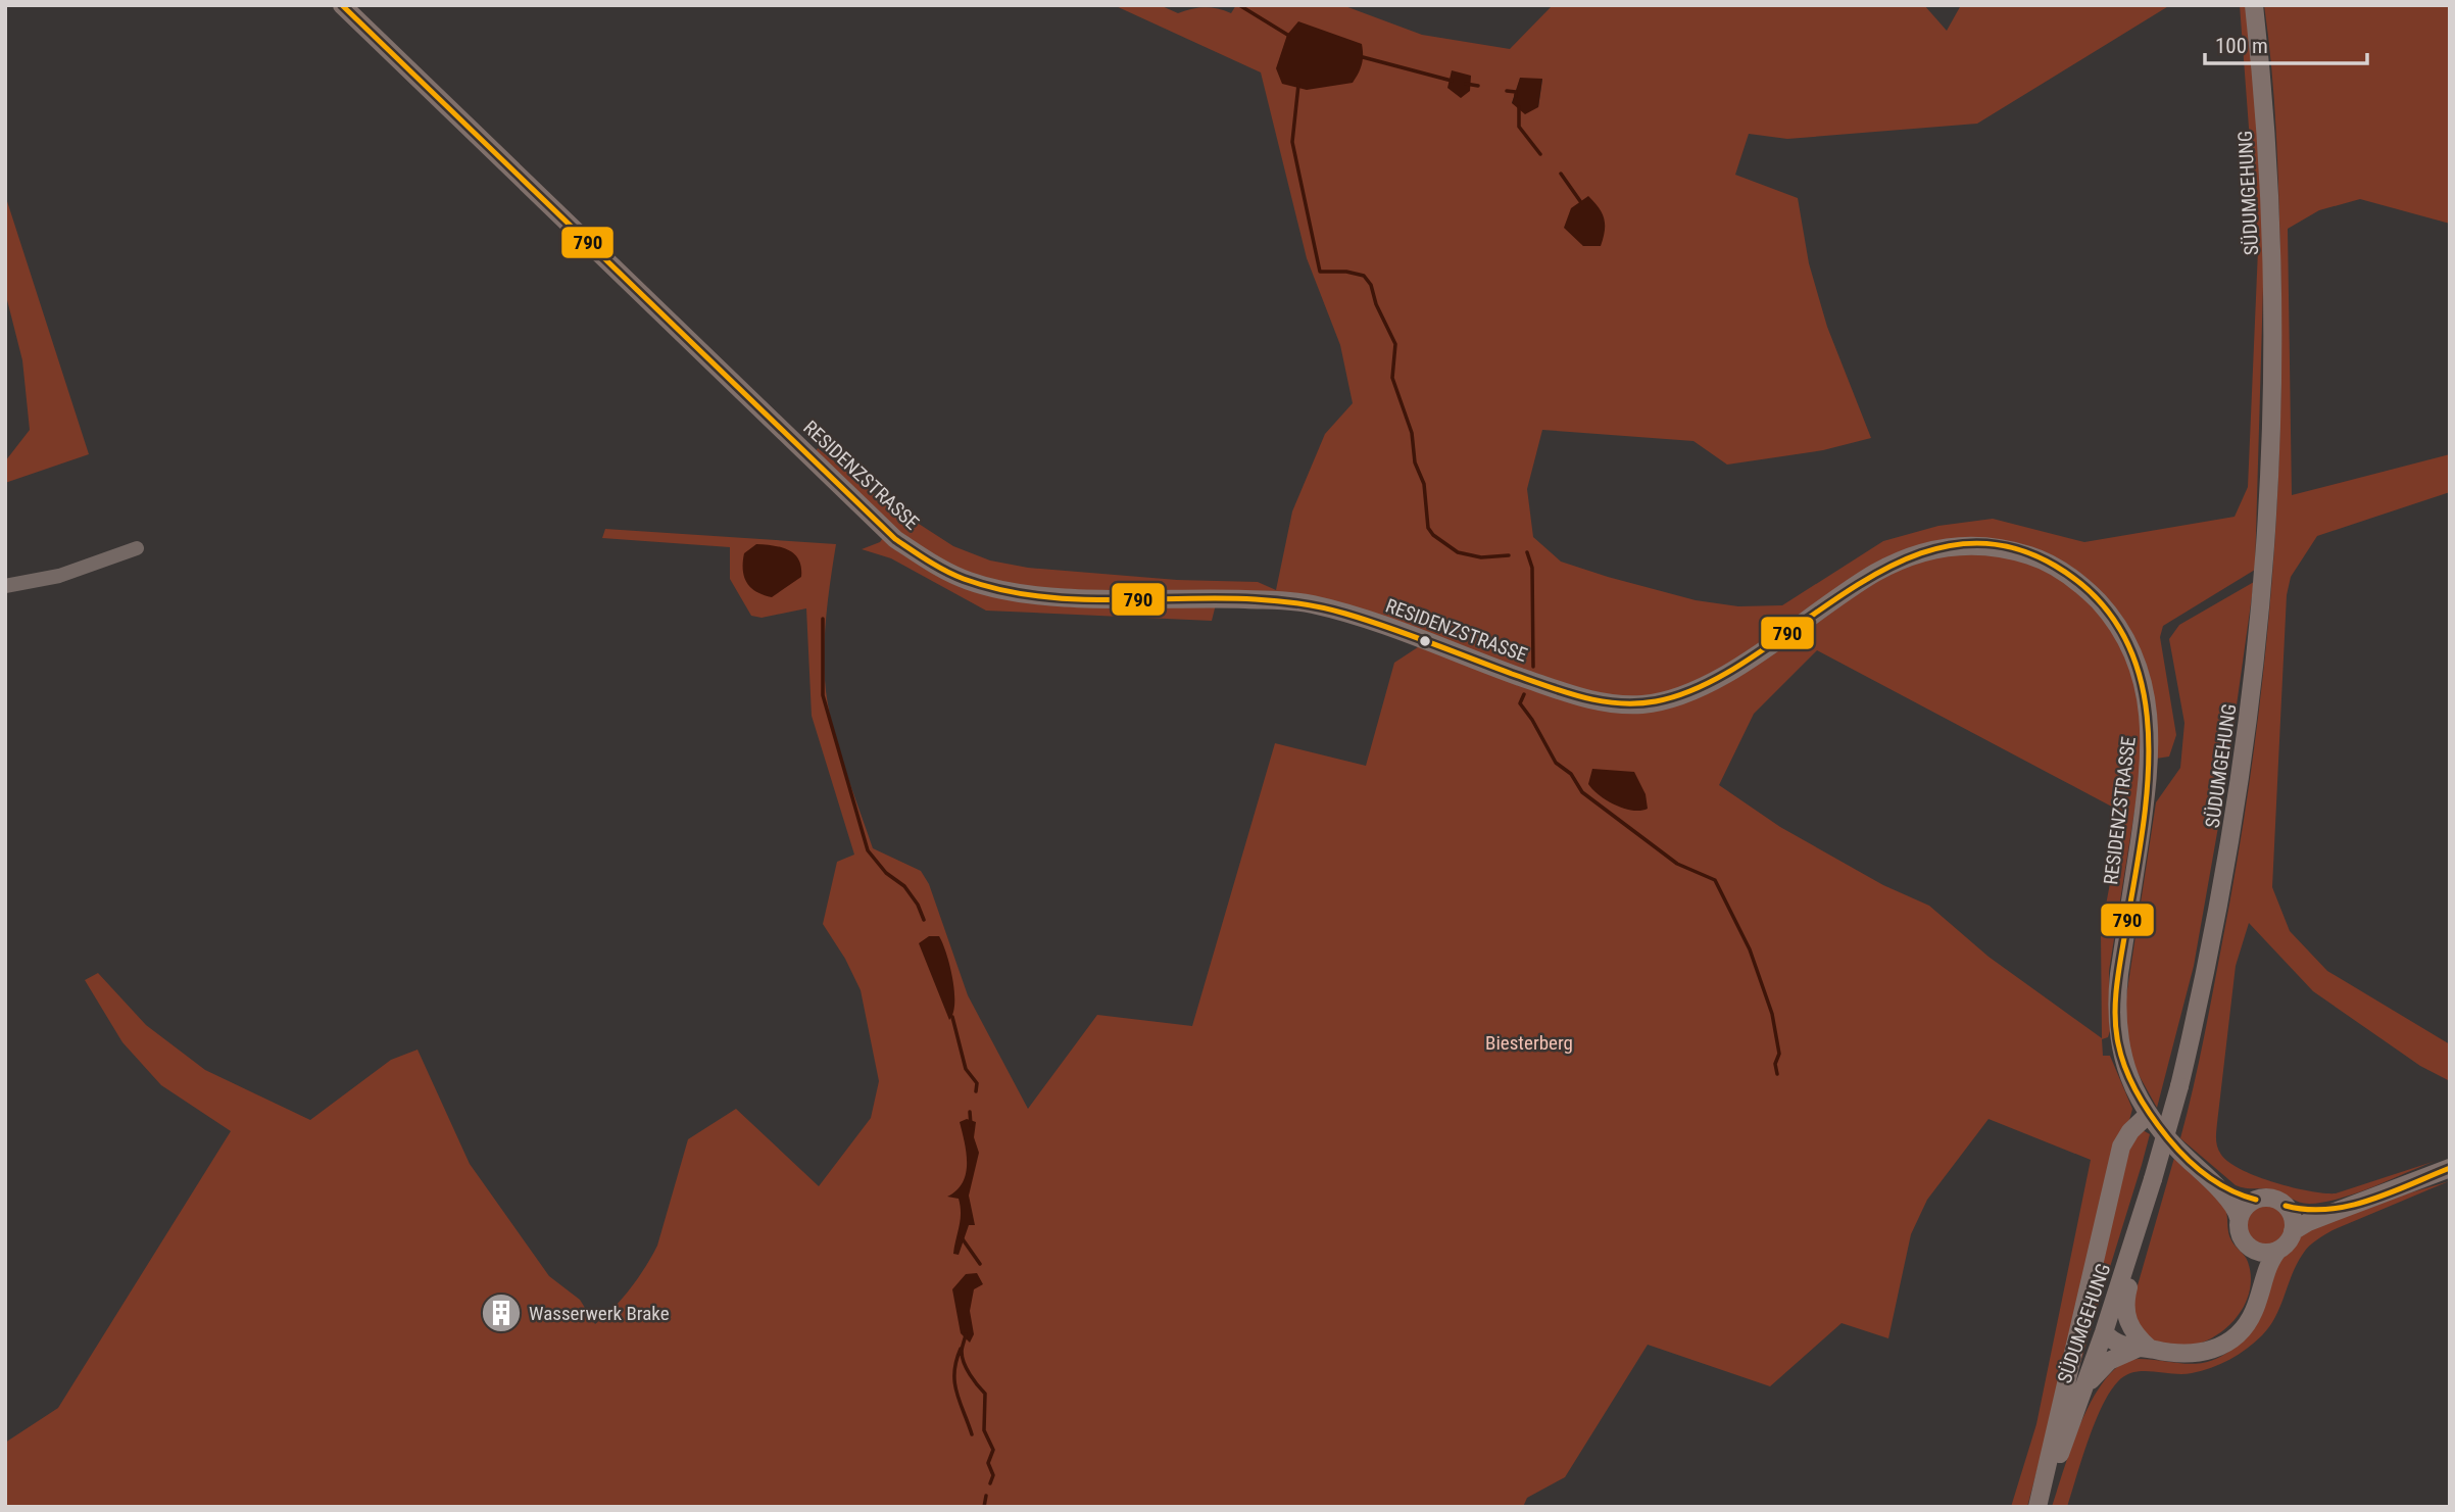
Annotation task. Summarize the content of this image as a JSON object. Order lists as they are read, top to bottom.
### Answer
{
  "streets": {
    "main road": ["SÜDUMGEHUNG", "RESIDENZSTRASSE"]
  },
  "parks": ["Biesterberg"],
  "places": {
    "building": ["Wasserwerk Brake"]
  },
  "lines": ["transit line 790"],
  "scale_bar": "100 m"
}
